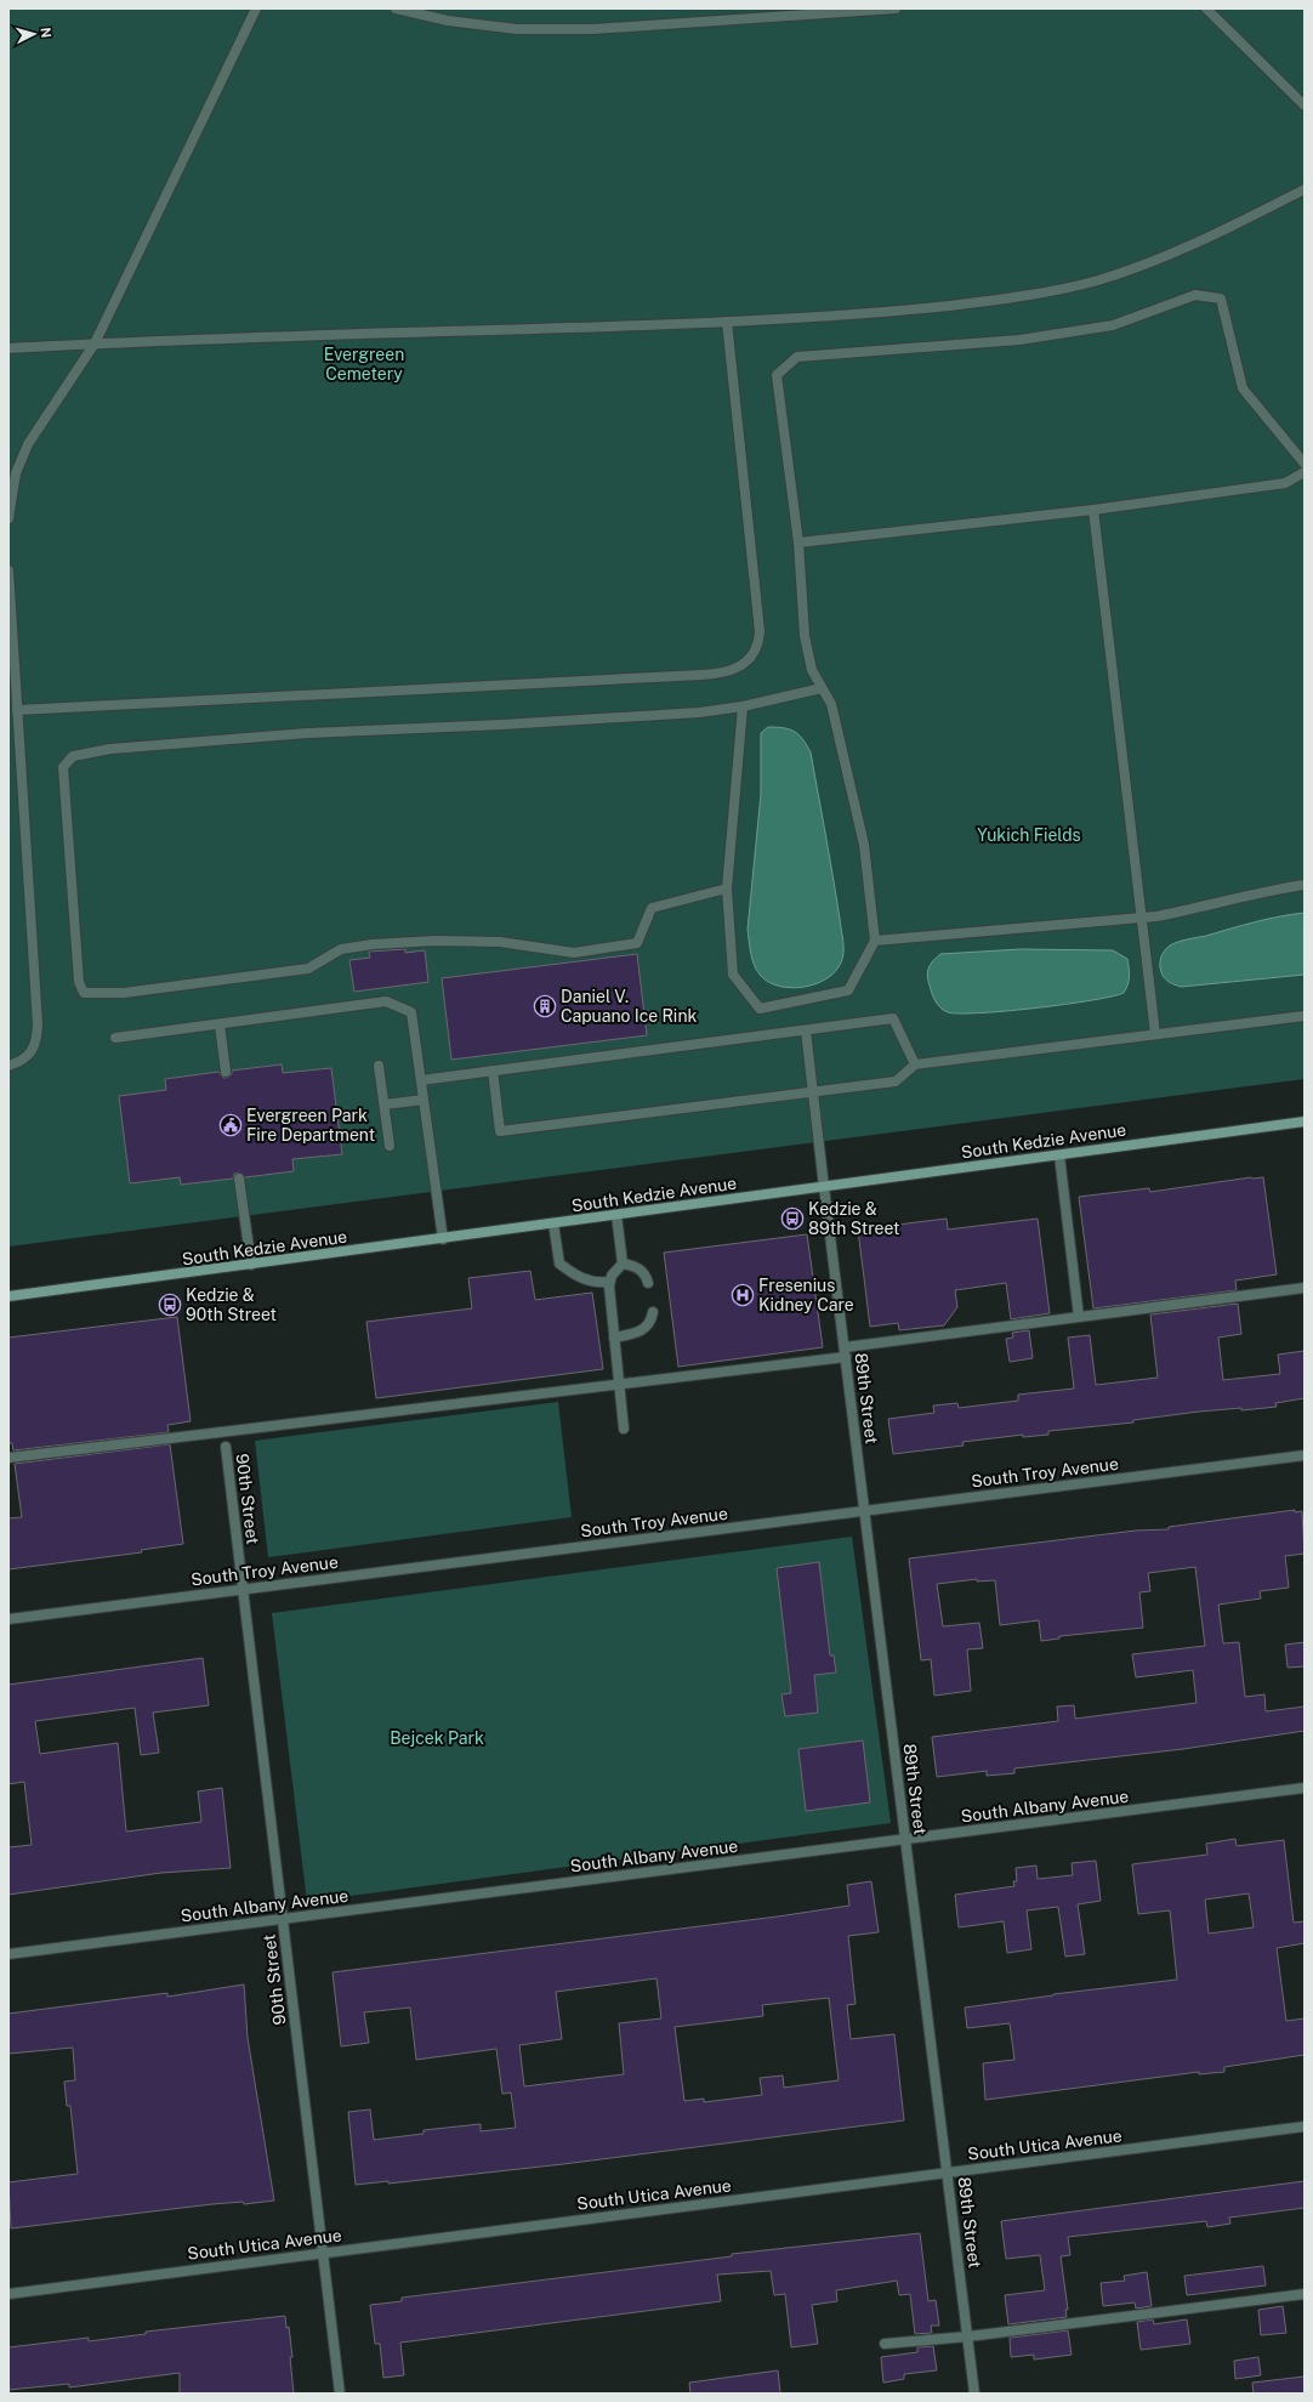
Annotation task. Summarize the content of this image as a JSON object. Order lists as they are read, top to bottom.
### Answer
{
  "streets": {
    "main road": ["South Kedzie Avenue"],
    "street": [
      "89th Street",
      "South Troy Avenue",
      "90th Street",
      "South Albany Avenue",
      "South Utica Avenue"
    ]
  },
  "crossings": [
    ["South Kedzie Avenue", "89th Street"],
    ["89th Street", "South Troy Avenue"],
    ["89th Street", "South Albany Avenue"],
    ["89th Street", "South Utica Avenue"],
    ["South Troy Avenue", "90th Street"],
    ["90th Street", "South Albany Avenue"],
    ["90th Street", "South Utica Avenue"]
  ],
  "parks": ["Evergreen Cemetery", "Yukich Fields", "Bejcek Park"],
  "places": {
    "building": ["Daniel V. Capuano Ice Rink"],
    "public building": ["Evergreen Park Fire Department"],
    "bus stop": ["Kedzie & 89th Street", "Kedzie & 90th Street"],
    "hospital": ["Fresenius Kidney Care"]
  },
  "north": "right"
}
